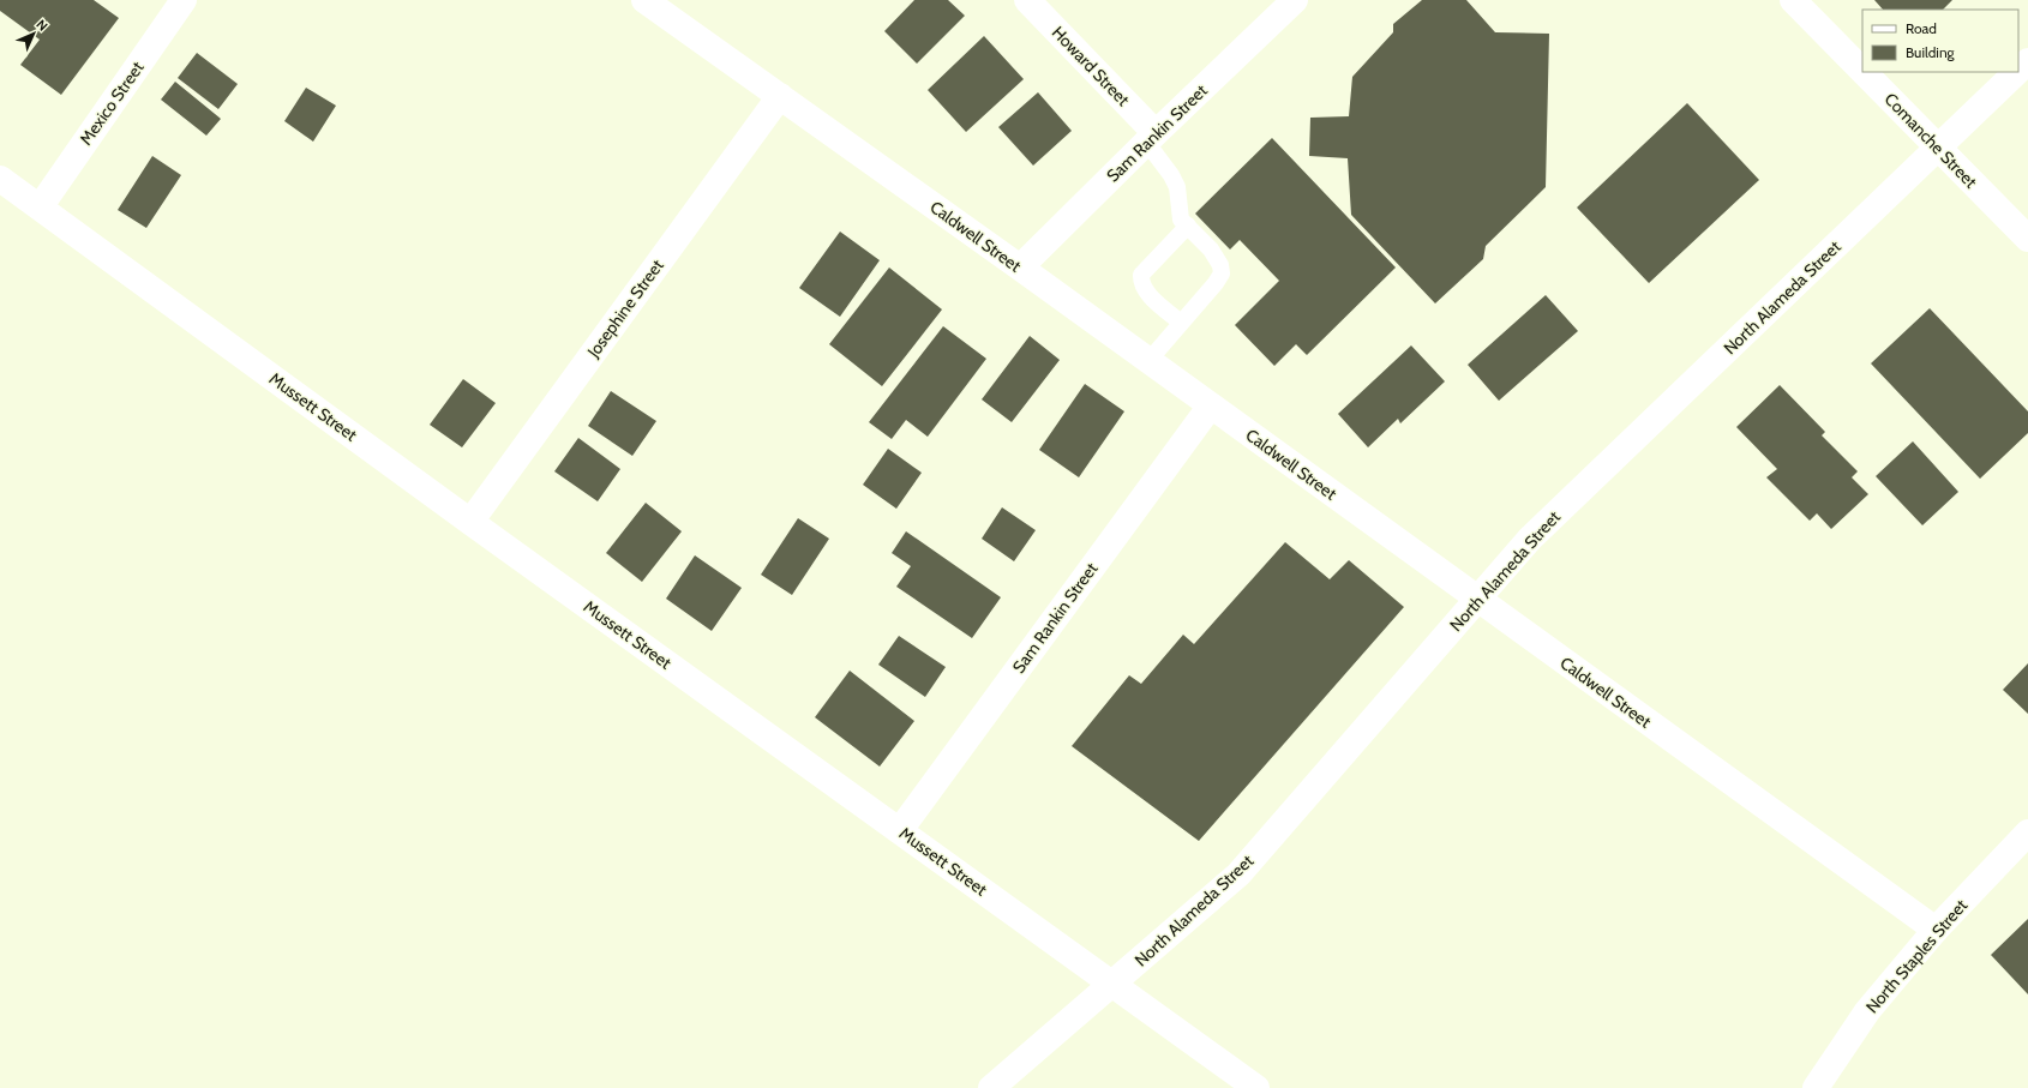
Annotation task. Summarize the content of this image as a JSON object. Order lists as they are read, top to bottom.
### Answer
{
  "streets": {
    "street": [
      "Howard Street",
      "Mexico Street",
      "Sam Rankin Street",
      "Comanche Street",
      "Caldwell Street",
      "North Alameda Street",
      "Josephine Street",
      "Mussett Street",
      "North Staples Street"
    ]
  },
  "crossings": [
    ["Howard Street", "Sam Rankin Street"],
    ["Mexico Street", "Mussett Street"],
    ["Sam Rankin Street", "Caldwell Street"],
    ["Sam Rankin Street", "Mussett Street"],
    ["Comanche Street", "North Alameda Street"],
    ["Caldwell Street", "North Alameda Street"],
    ["Caldwell Street", "Josephine Street"],
    ["Caldwell Street", "North Staples Street"],
    ["North Alameda Street", "Mussett Street"],
    ["Josephine Street", "Mussett Street"]
  ],
  "legend": ["Road", "Building"],
  "north": "top right"
}
